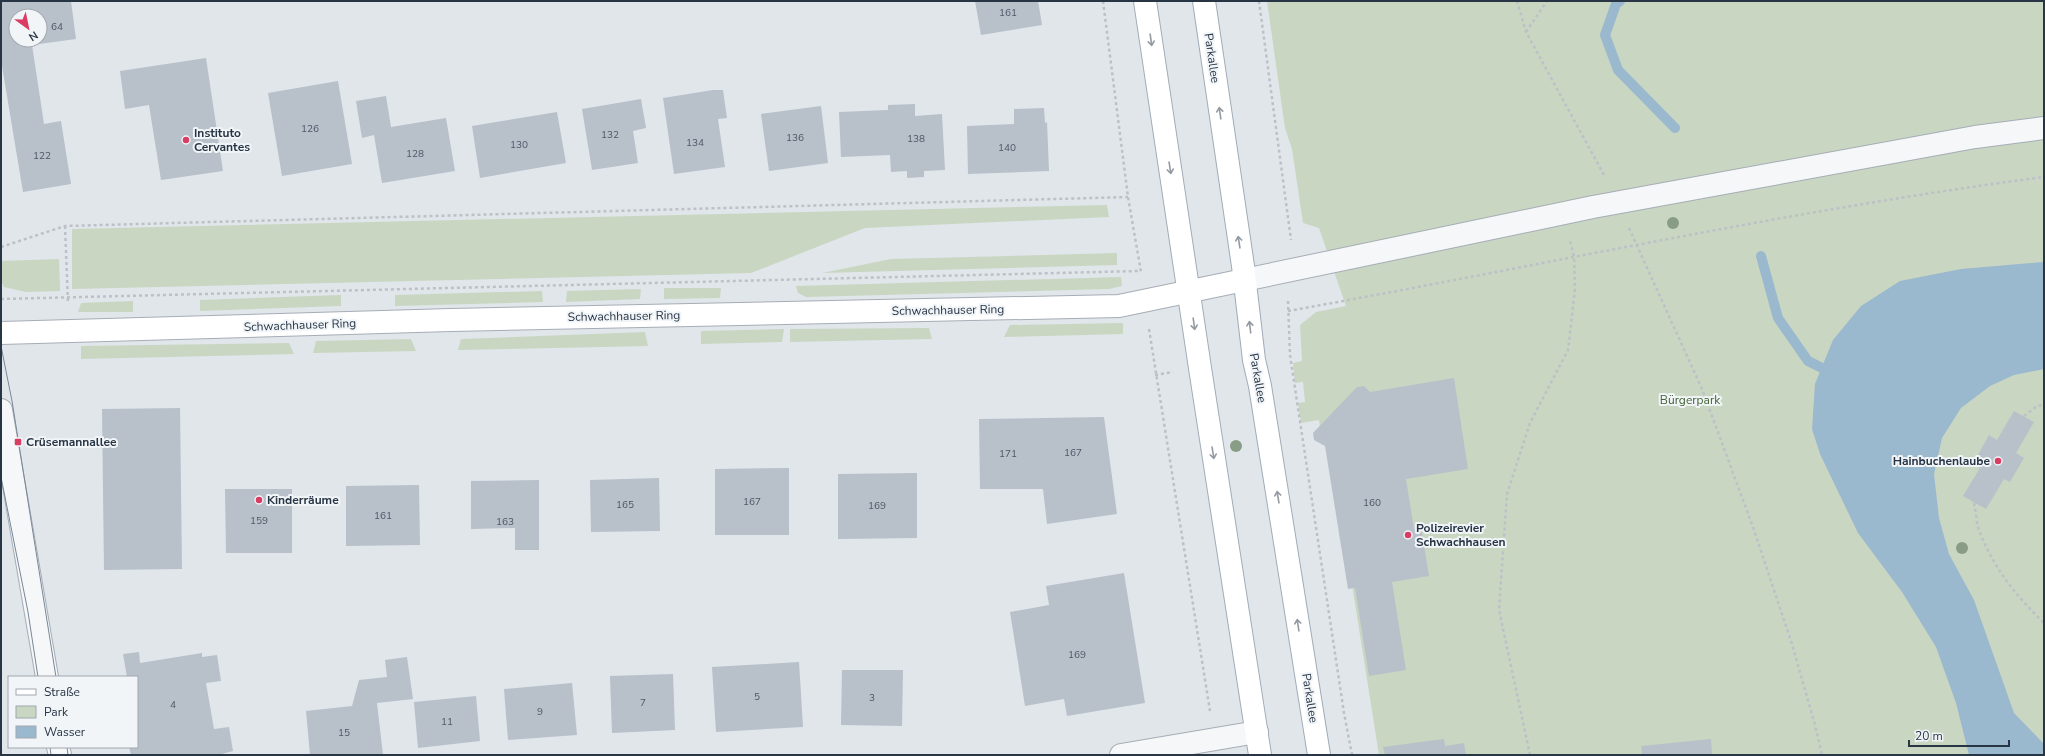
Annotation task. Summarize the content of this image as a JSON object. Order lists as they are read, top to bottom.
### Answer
{
  "streets": {
    "main road": ["Parkallee", "Schwachhauser Ring"]
  },
  "crossings": [
    ["Parkallee", "Schwachhauser Ring"]
  ],
  "parks": ["Bürgerpark"],
  "places": {
    "other": [
      "Instituto Cervantes",
      "Hainbuchenlaube",
      "Kinderräume",
      "Polizeirevier Schwachhausen"
    ],
    "transit": ["Crüsemannallee"]
  },
  "house_numbers": [
    "161",
    "64",
    "126",
    "132",
    "136",
    "138",
    "134",
    "130",
    "140",
    "128",
    "122",
    "167",
    "171",
    "167",
    "160",
    "165",
    "169",
    "161",
    "159",
    "163",
    "169",
    "5",
    "3",
    "7",
    "4",
    "9",
    "11",
    "15"
  ],
  "legend": ["Straße", "Park", "Wasser"],
  "scale_bar": "20 m",
  "north": "bottom right"
}
